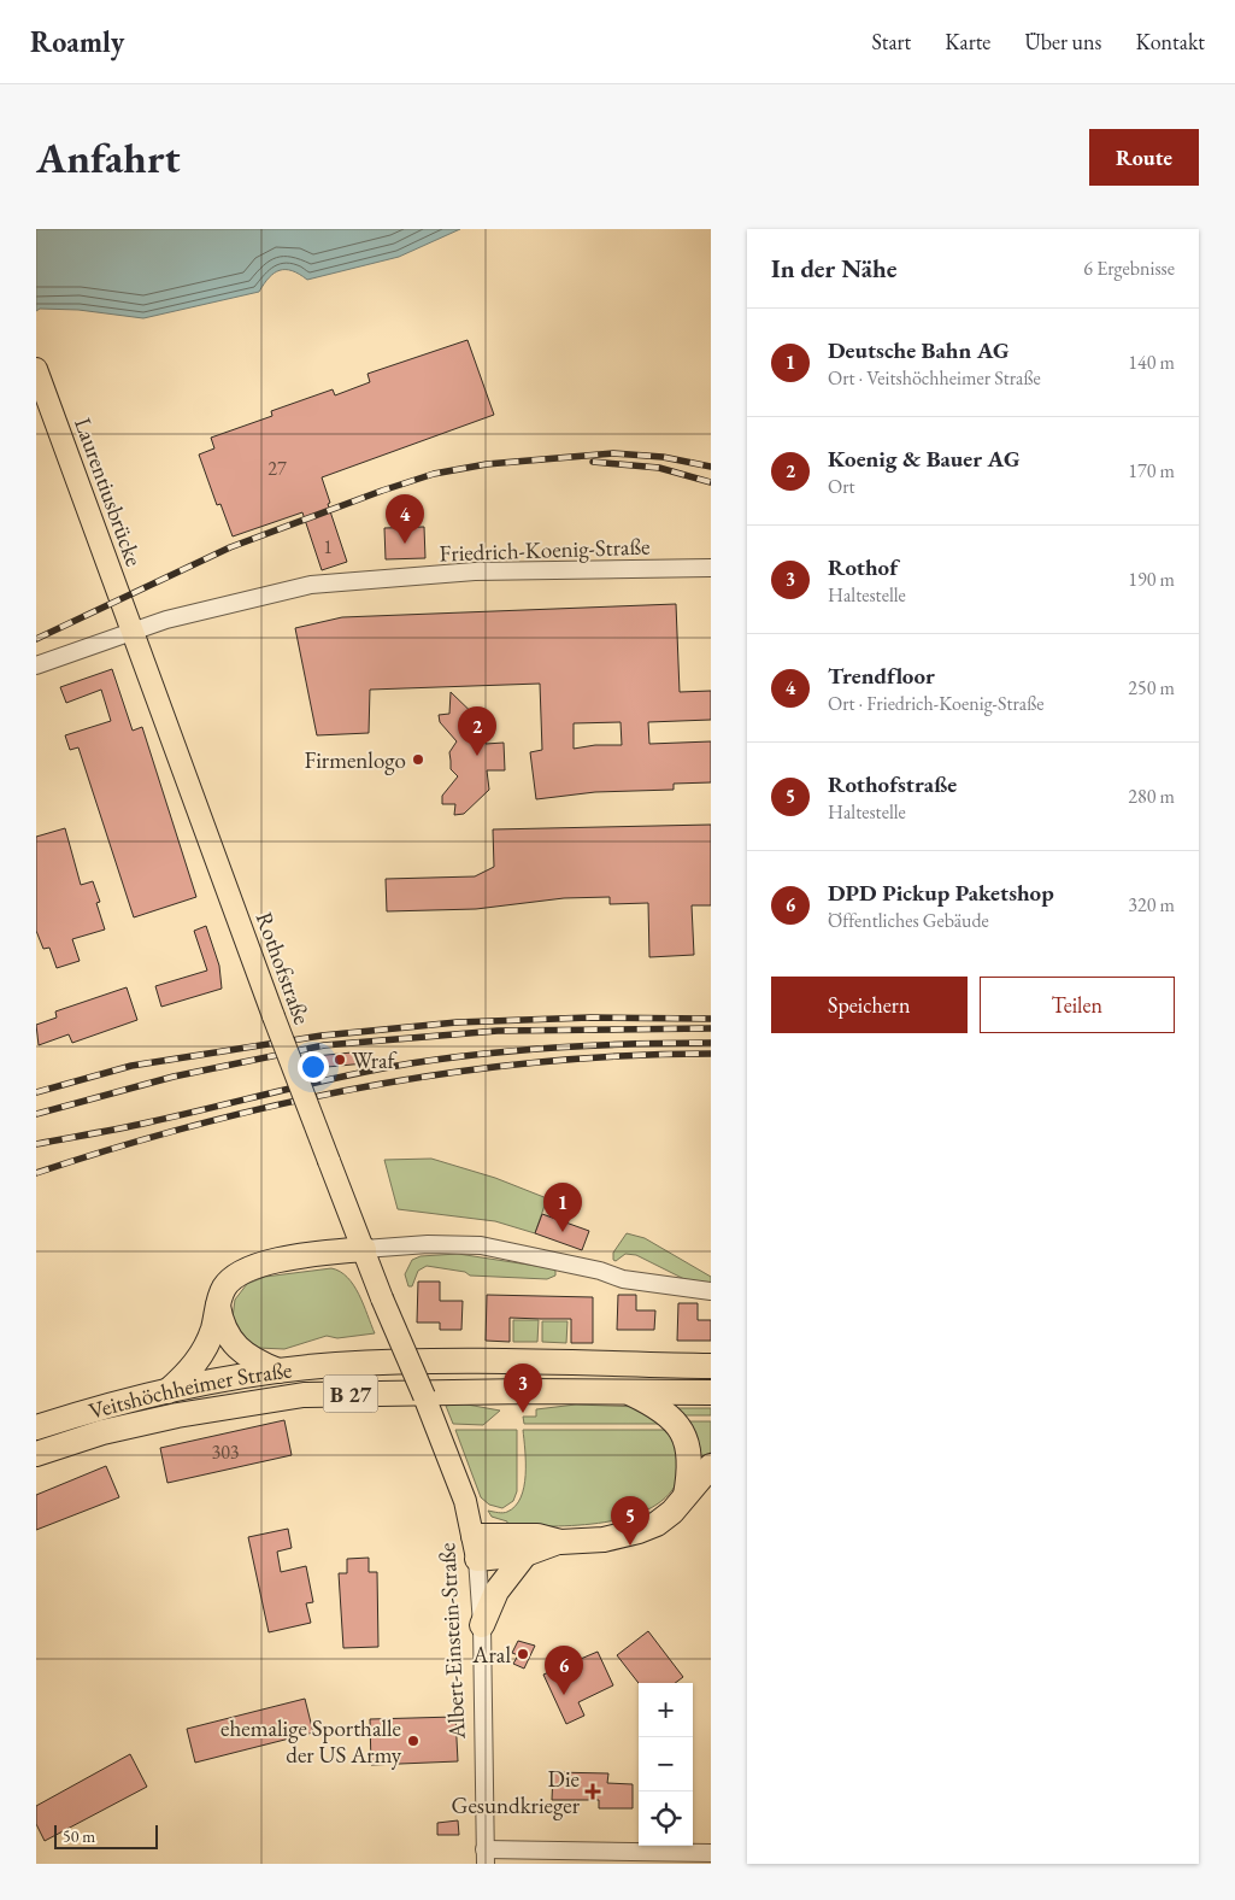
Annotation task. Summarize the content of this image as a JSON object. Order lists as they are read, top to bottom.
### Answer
{
  "streets": {
    "highway": ["Veitshöchheimer Straße", "B 27"],
    "main road": ["Laurentiusbrücke", "Rothofstraße", "Albert-Einstein-Straße"],
    "street": ["Friedrich-Koenig-Straße"]
  },
  "crossings": [
    ["Laurentiusbrücke", "Friedrich-Koenig-Straße"],
    ["Laurentiusbrücke", "Rothofstraße"],
    ["Friedrich-Koenig-Straße", "Rothofstraße"],
    ["Rothofstraße", "Albert-Einstein-Straße"]
  ],
  "places": {
    "other": [
      "Firmenlogo",
      "Wraf",
      "Aral",
      "ehemalige Sporthalle der US Army"
    ],
    "health": ["Die Gesundkrieger"]
  },
  "house_numbers": ["27", "1", "303"],
  "scale_bar": "50 m",
  "page": {
    "header": "Roamly",
    "nav": [
      "Start",
      "Karte",
      "Über uns",
      "Kontakt"
    ],
    "buttons": [
      "Route",
      ["Speichern", "Teilen"]
    ],
    "title": "Anfahrt",
    "heading": ["In der Nähe", "6 Ergebnisse"],
    "list": [
      {
        "mark": "1",
        "name": "Deutsche Bahn AG",
        "note": "Ort · Veitshöchheimer Straße",
        "value": "140 m"
      },
      {
        "mark": "2",
        "name": "Koenig & Bauer AG",
        "note": "Ort",
        "value": "170 m"
      },
      {
        "mark": "3",
        "name": "Rothof",
        "note": "Haltestelle",
        "value": "190 m"
      },
      {
        "mark": "4",
        "name": "Trendfloor",
        "note": "Ort · Friedrich-Koenig-Straße",
        "value": "250 m"
      },
      {
        "mark": "5",
        "name": "Rothofstraße",
        "note": "Haltestelle",
        "value": "280 m"
      },
      {
        "mark": "6",
        "name": "DPD Pickup Paketshop",
        "note": "Öffentliches Gebäude",
        "value": "320 m"
      }
    ],
    "pins": [
      "4",
      "2",
      "1",
      "3",
      "5",
      "6"
    ],
    "map_buttons": ["+", "−"],
    "scale": "50 m"
  }
}
